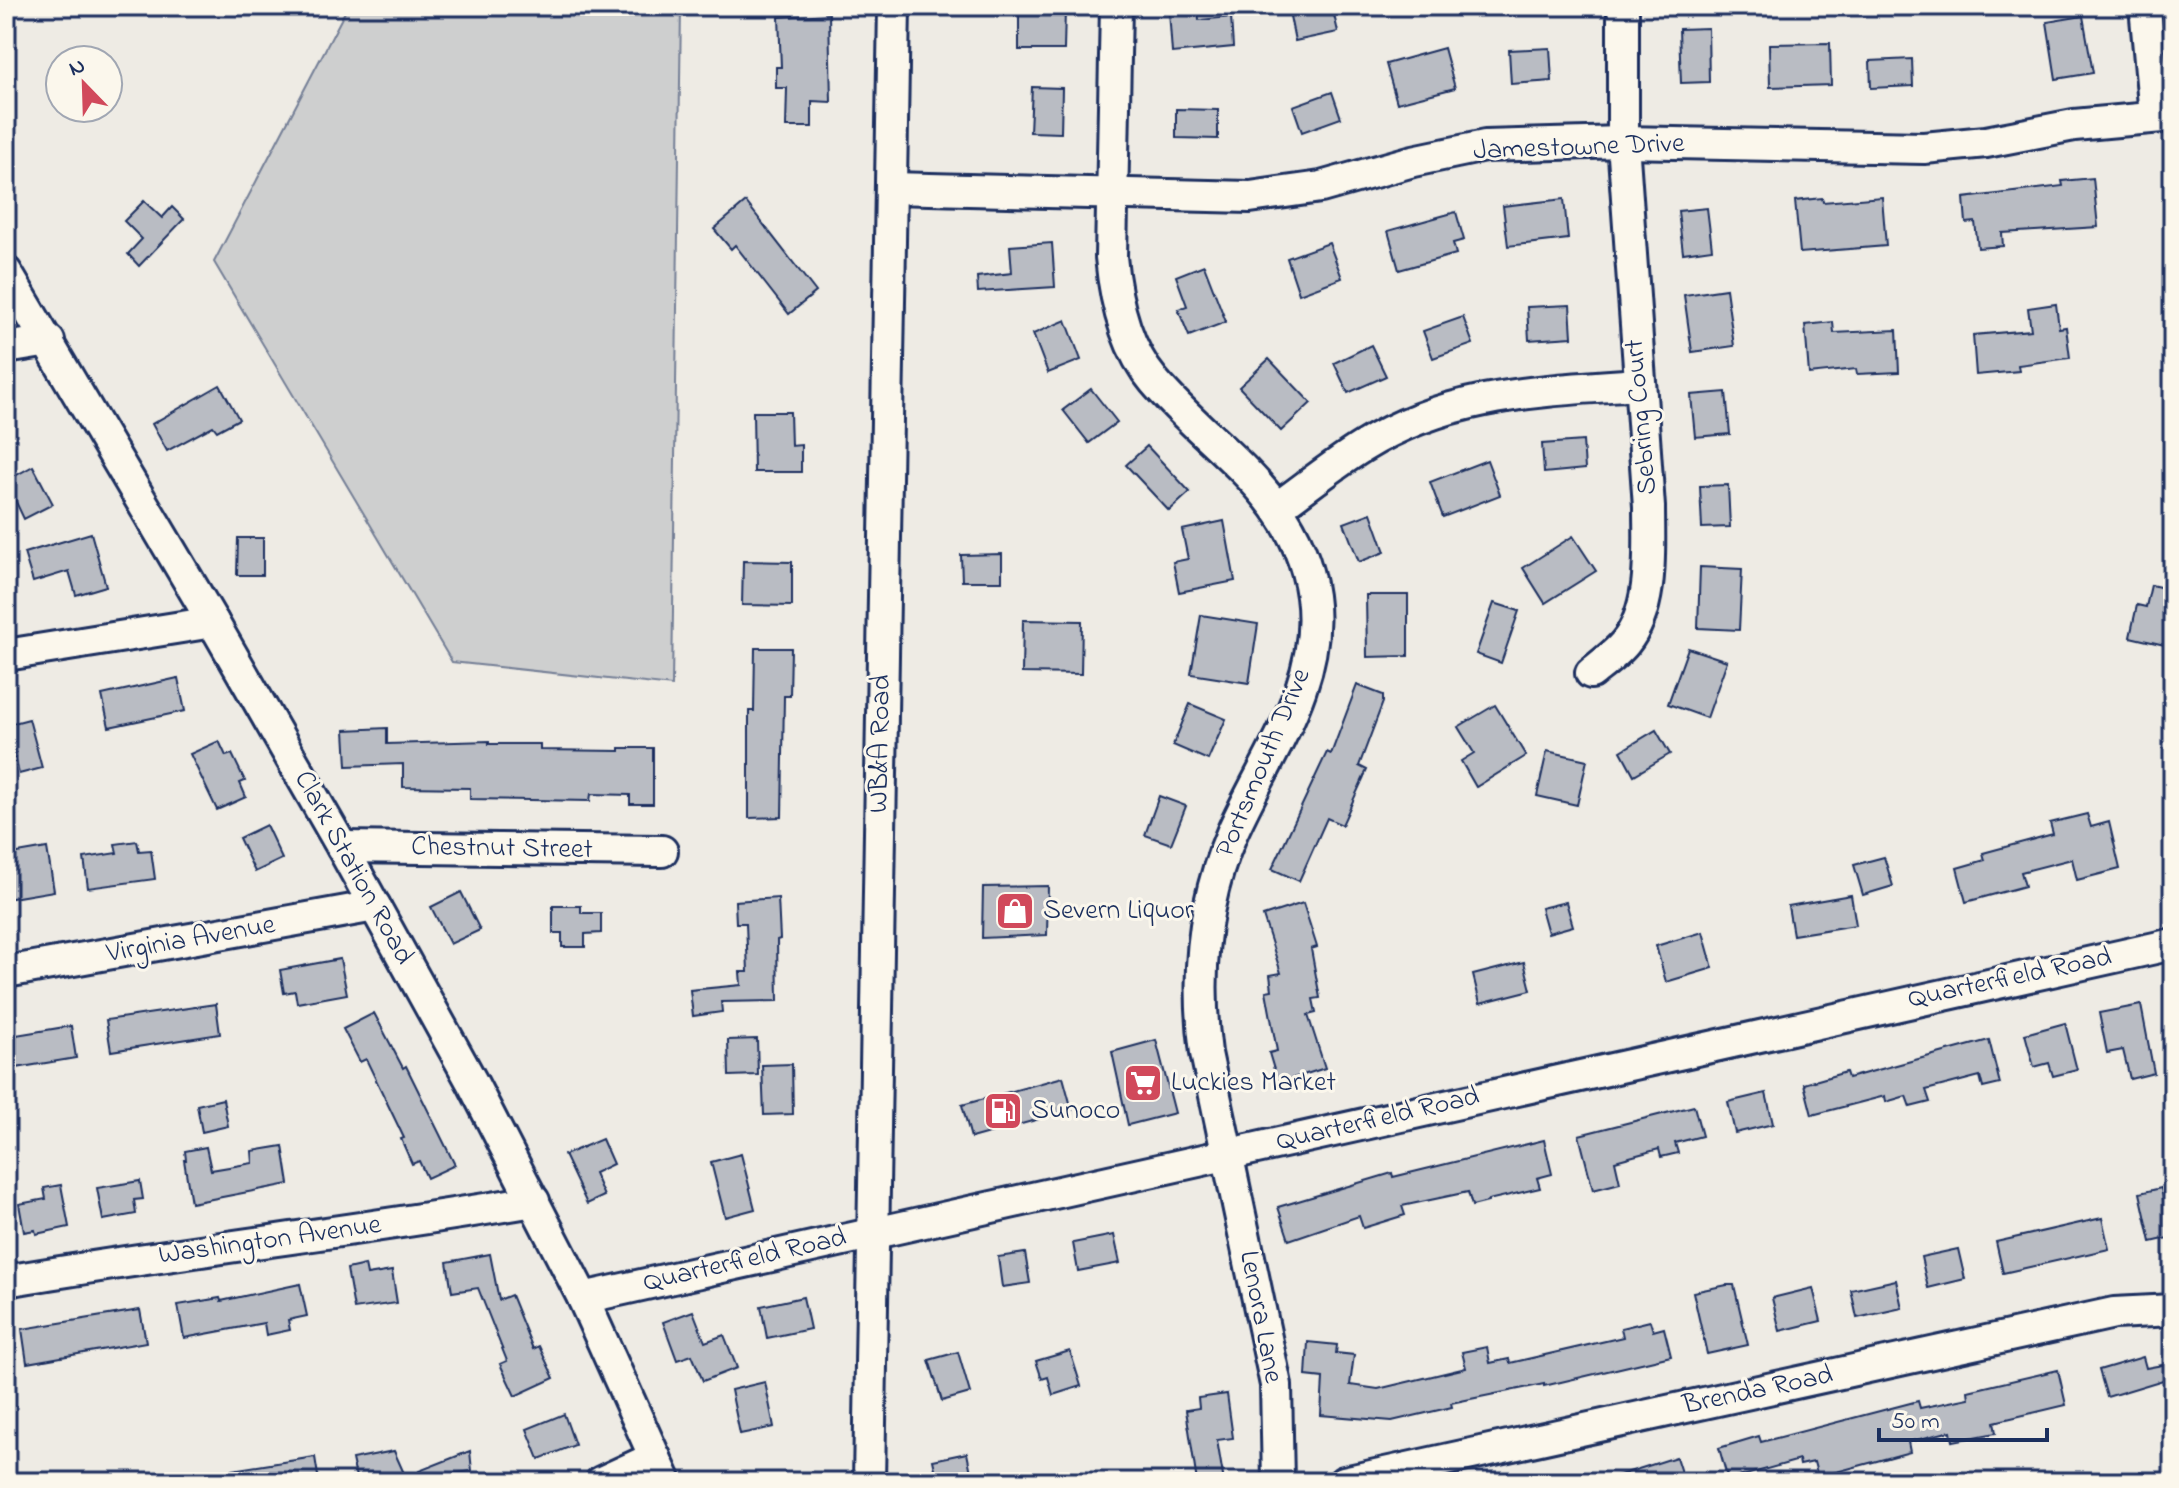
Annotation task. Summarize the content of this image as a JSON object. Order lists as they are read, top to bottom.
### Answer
{
  "streets": {
    "street": [
      "Jamestowne Drive",
      "Sebring Court",
      "WB&A Road",
      "Portsmouth Drive",
      "Chestnut Street",
      "Clark Station Road",
      "Virginia Avenue",
      "Quarterfield Road",
      "Washington Avenue",
      "Lenora Lane",
      "Brenda Road"
    ]
  },
  "crossings": [
    ["Jamestowne Drive", "Sebring Court"],
    ["Jamestowne Drive", "WB&A Road"],
    ["Jamestowne Drive", "Portsmouth Drive"],
    ["WB&A Road", "Quarterfield Road"],
    ["Portsmouth Drive", "Quarterfield Road"],
    ["Portsmouth Drive", "Lenora Lane"],
    ["Chestnut Street", "Clark Station Road"],
    ["Clark Station Road", "Virginia Avenue"],
    ["Clark Station Road", "Quarterfield Road"],
    ["Clark Station Road", "Washington Avenue"],
    ["Quarterfield Road", "Lenora Lane"]
  ],
  "places": {
    "shop": ["Severn Liquor"],
    "supermarket": ["Luckies Market"],
    "fuel station": ["Sunoco"]
  },
  "scale_bar": "50 m",
  "north": "top left"
}
